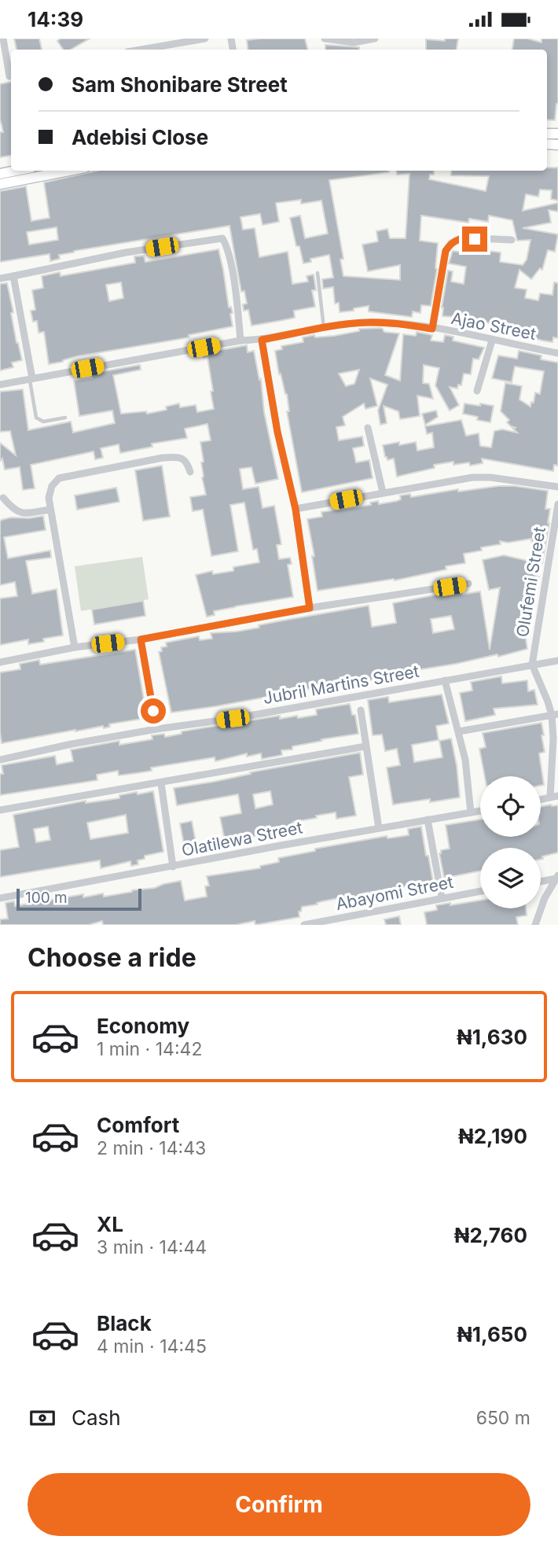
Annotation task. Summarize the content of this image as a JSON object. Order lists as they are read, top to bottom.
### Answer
{
  "streets": {
    "street": [
      "Ajao Street",
      "Olufemi Street",
      "Jubril Martins Street",
      "Olatilewa Street",
      "Abayomi Street"
    ]
  },
  "crossings": [
    ["Olufemi Street", "Jubril Martins Street"]
  ],
  "scale_bar": "100 m",
  "page": {
    "status": "14:39",
    "banner": ["Sam Shonibare Street", "Adebisi Close"],
    "scale": "100 m",
    "heading": "Choose a ride",
    "list": [
      {
        "name": "Economy",
        "note": "1 min · 14:42",
        "value": "₦1,630"
      },
      {
        "name": "Comfort",
        "note": "2 min · 14:43",
        "value": "₦2,190"
      },
      {
        "name": "XL",
        "note": "3 min · 14:44",
        "value": "₦2,760"
      },
      {
        "name": "Black",
        "note": "4 min · 14:45",
        "value": "₦1,650"
      }
    ],
    "pay": ["Cash", "650 m"],
    "buttons": "Confirm"
  }
}
